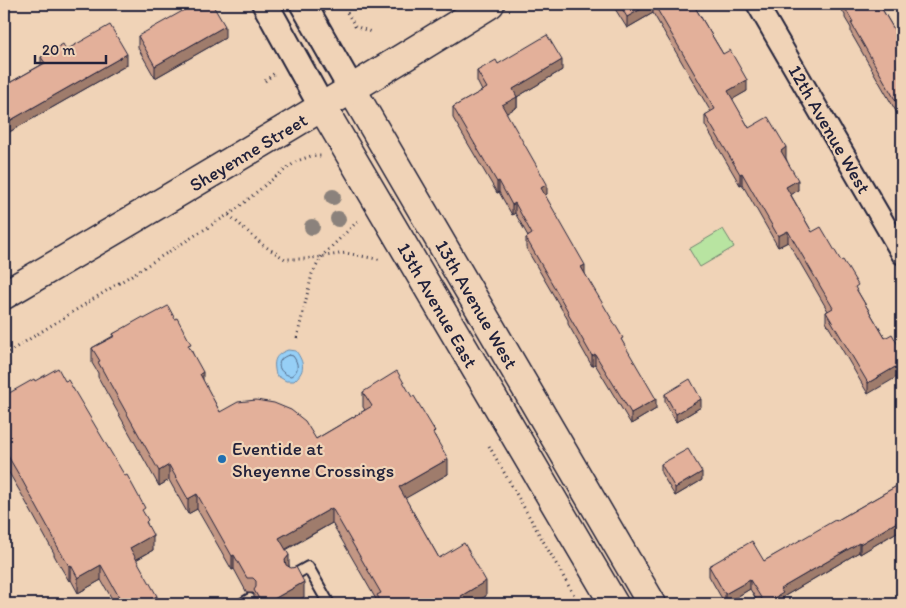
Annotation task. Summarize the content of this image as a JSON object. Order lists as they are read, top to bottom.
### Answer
{
  "streets": {
    "main road": ["Sheyenne Street", "13th Avenue West", "13th Avenue East"],
    "street": ["12th Avenue West"]
  },
  "crossings": [
    ["Sheyenne Street", "13th Avenue West"],
    ["Sheyenne Street", "13th Avenue East"]
  ],
  "places": ["Eventide at Sheyenne Crossings"],
  "scale_bar": "20 m"
}
